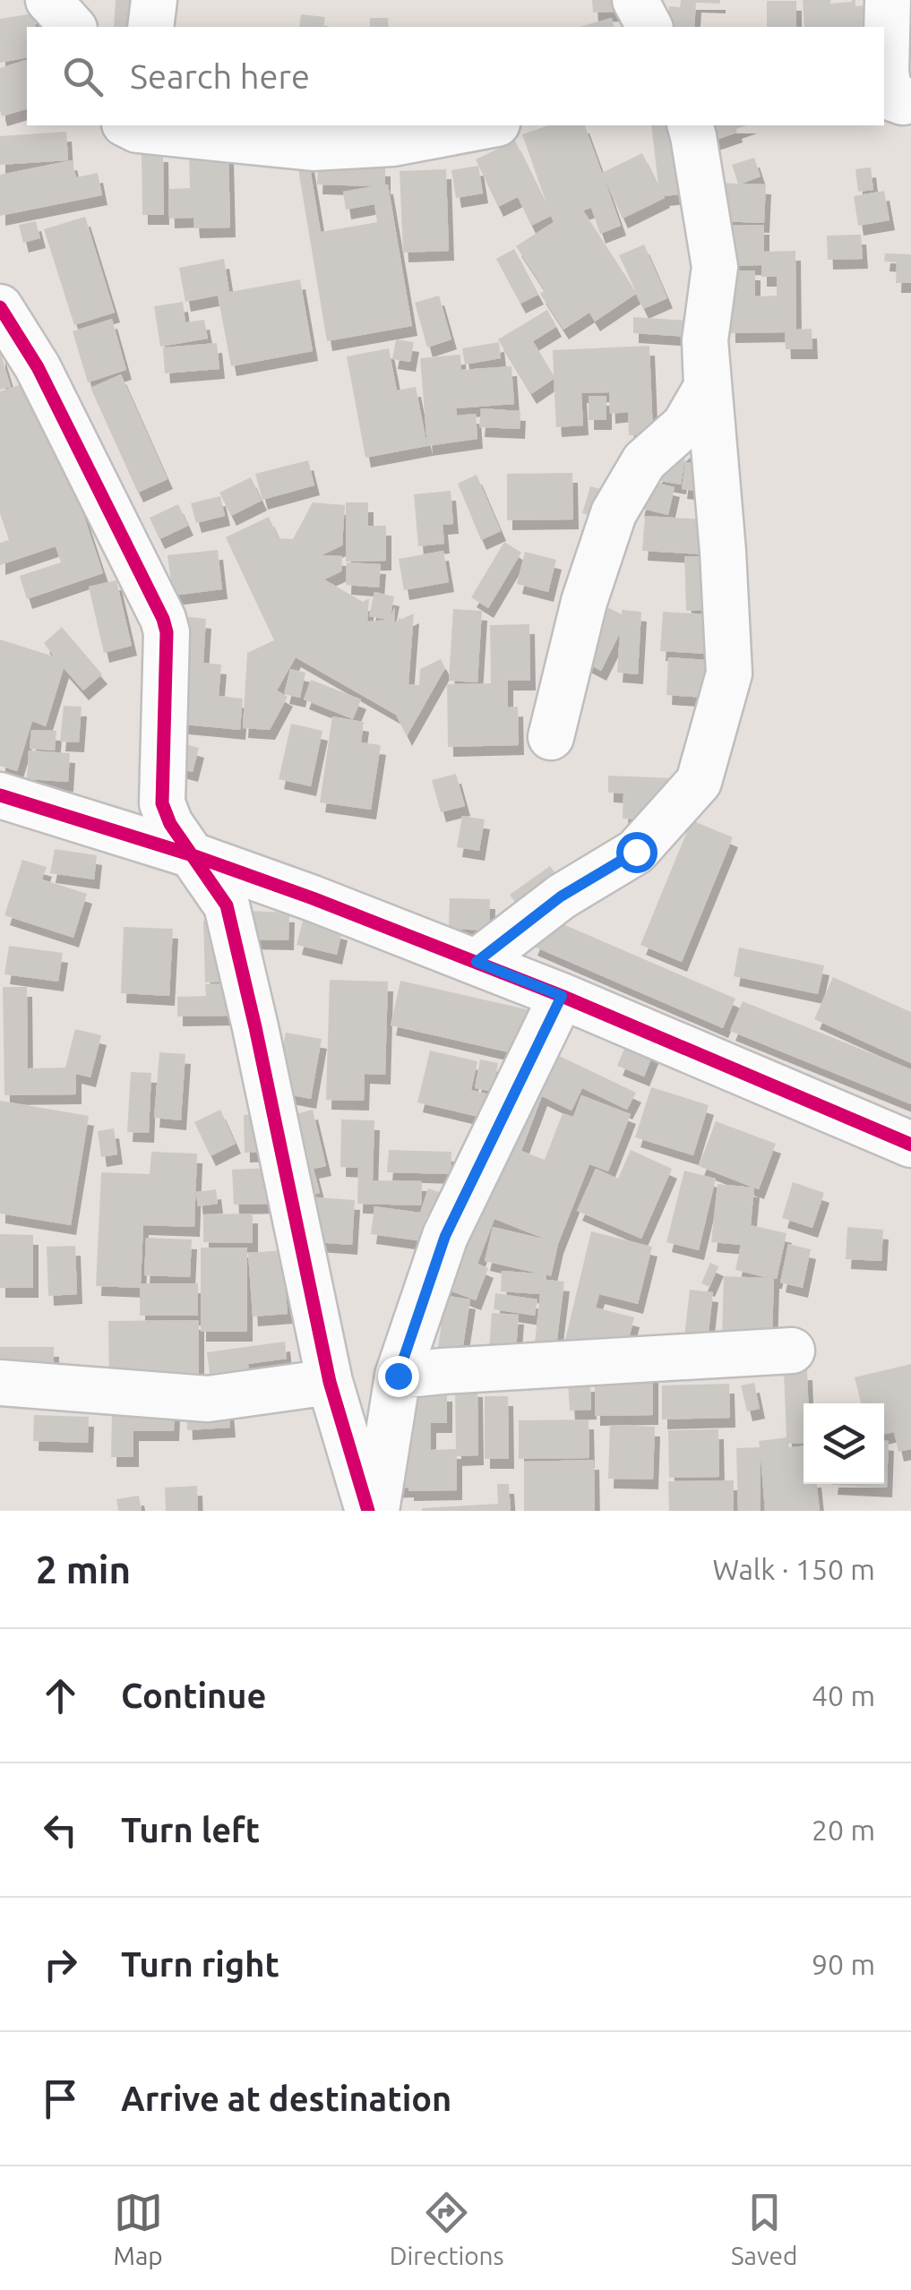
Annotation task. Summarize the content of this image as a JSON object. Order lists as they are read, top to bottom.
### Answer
{
  "page": {
    "search": "Search here",
    "heading": ["2 min", "Walk · 150 m"],
    "list": [
      ["Continue", "40 m"],
      ["Turn left", "20 m"],
      ["Turn right", "90 m"],
      "Arrive at destination"
    ],
    "nav": ["Map", "Directions", "Saved"]
  }
}
